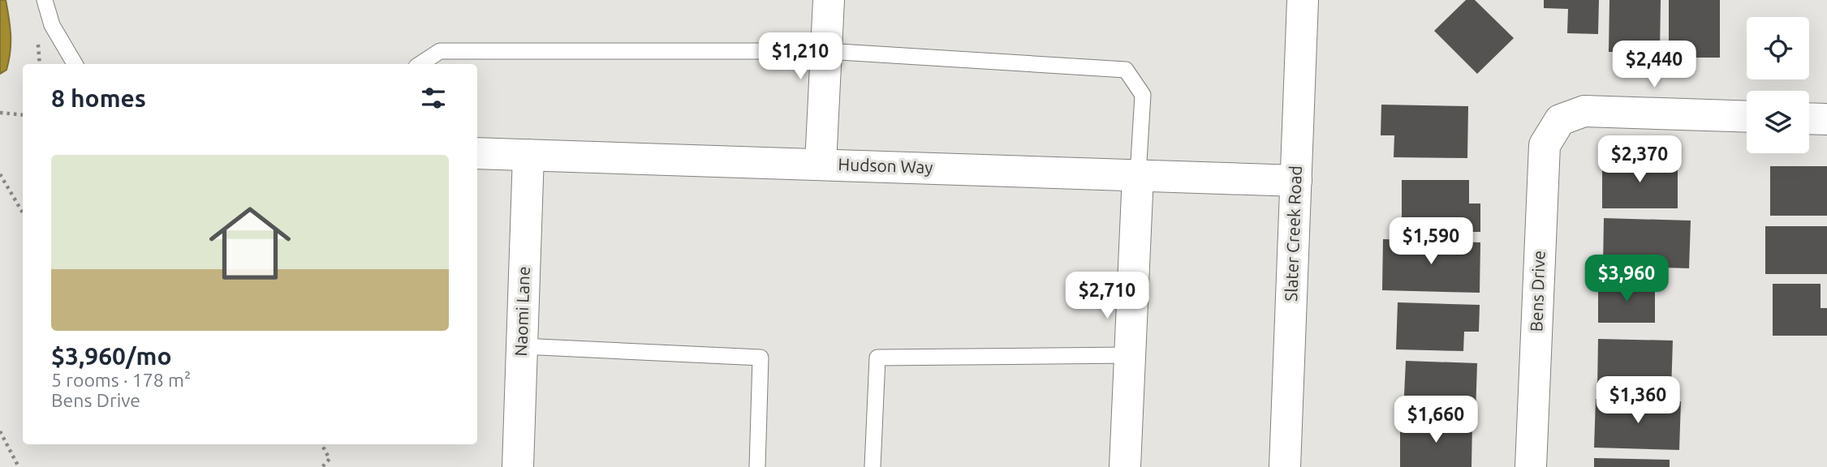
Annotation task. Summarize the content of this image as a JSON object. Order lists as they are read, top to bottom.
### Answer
{
  "streets": {
    "street": [
      "Hudson Way",
      "Slater Creek Road",
      "Bens Drive",
      "Naomi Lane"
    ]
  },
  "crossings": [
    ["Hudson Way", "Slater Creek Road"],
    ["Hudson Way", "Naomi Lane"]
  ],
  "page": {
    "price": [
      "$1,210",
      "$2,440",
      "$2,370",
      "$1,590",
      "$3,960",
      "$2,710",
      "$1,360",
      "$1,660"
    ],
    "heading": "8 homes",
    "list": [
      {
        "name": "$3,960/mo",
        "note": "5 rooms · 178 m² · Bens Drive"
      }
    ]
  }
}
